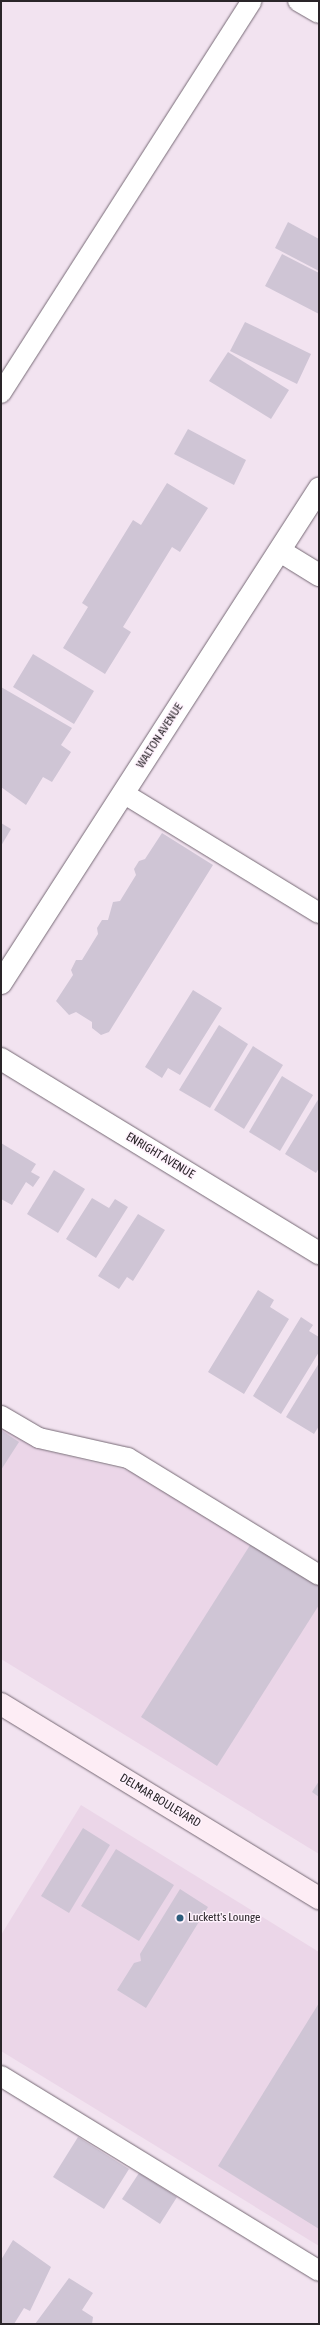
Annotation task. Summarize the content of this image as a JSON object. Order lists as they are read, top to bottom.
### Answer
{
  "streets": {
    "main road": ["DELMAR BOULEVARD"],
    "street": ["WALTON AVENUE", "ENRIGHT AVENUE"]
  },
  "places": ["Luckett's Lounge"]
}
